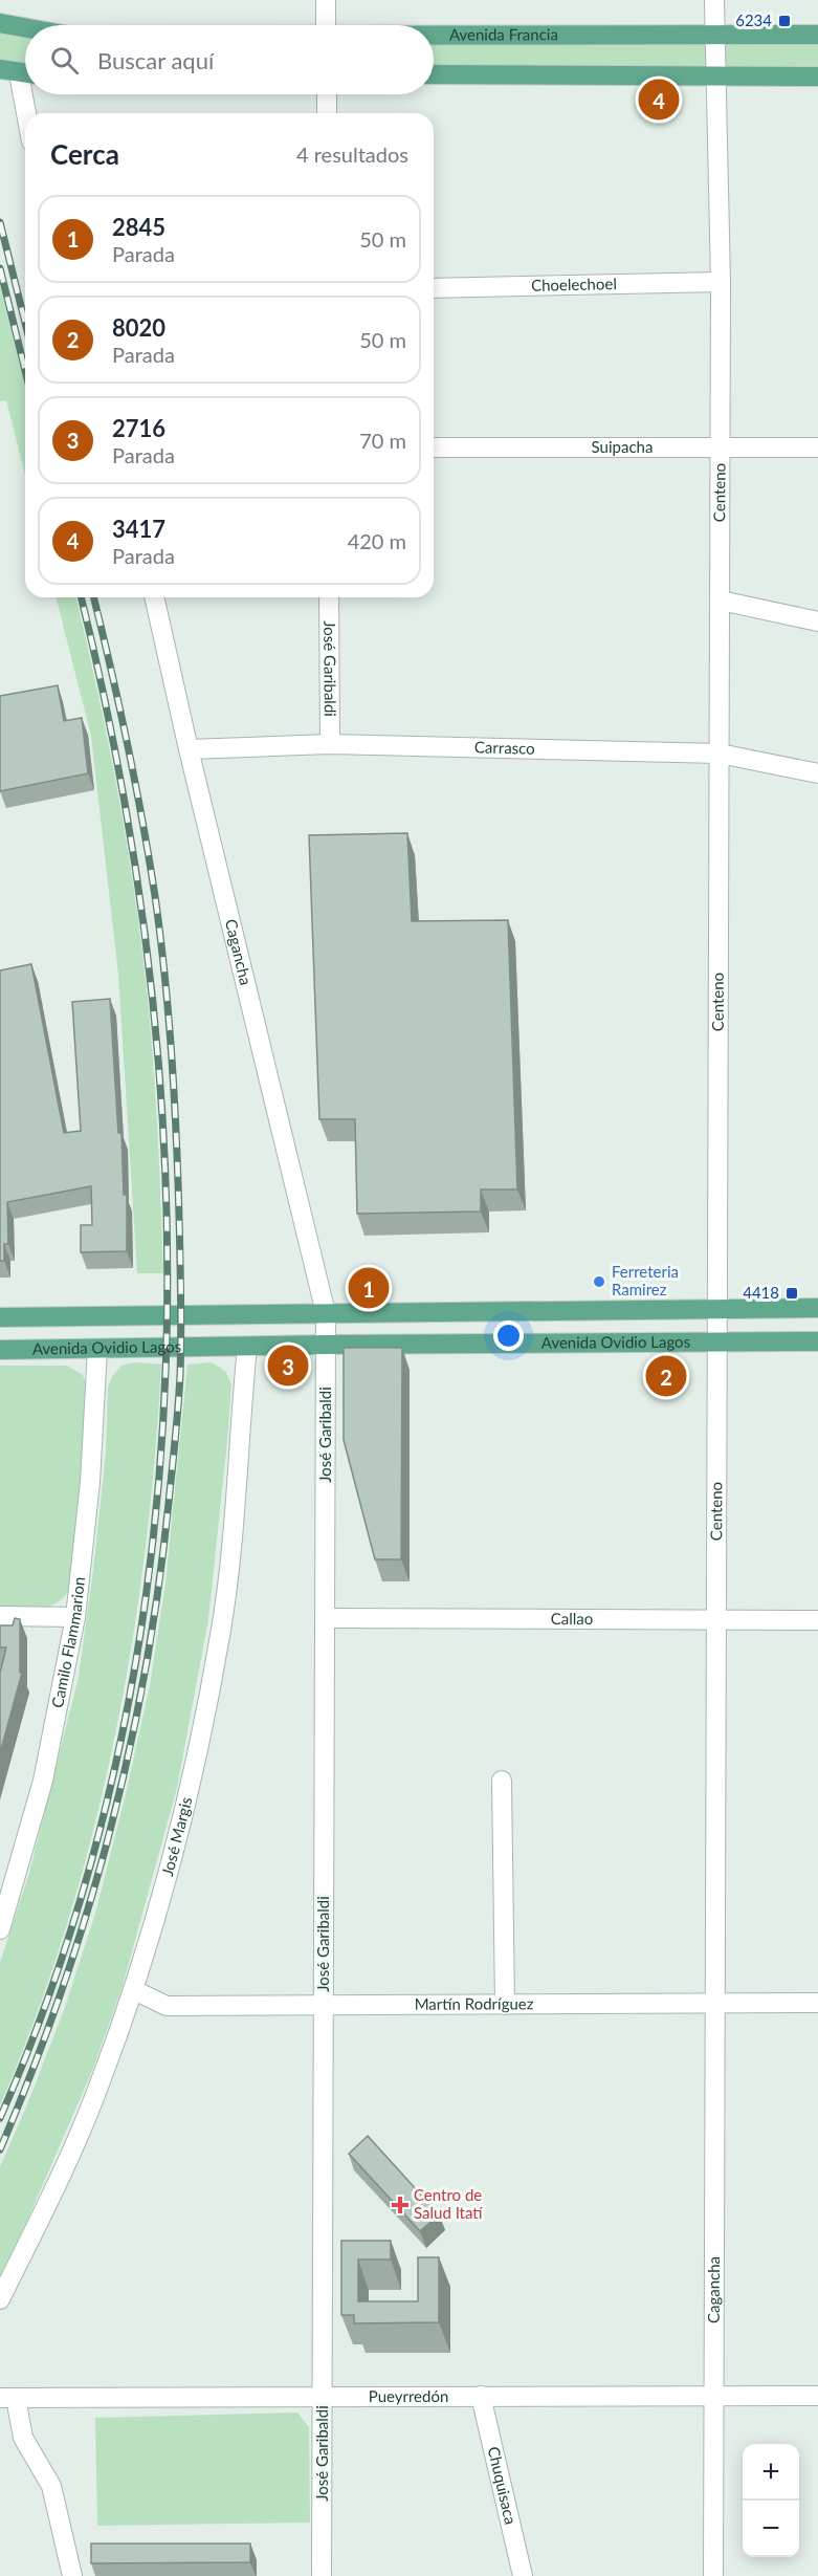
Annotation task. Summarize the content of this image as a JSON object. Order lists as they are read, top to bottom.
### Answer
{
  "streets": {
    "main road": ["Avenida Francia", "Avenida Ovidio Lagos"],
    "street": [
      "Choelechoel",
      "Suipacha",
      "Centeno",
      "José Garibaldi",
      "Carrasco",
      "Cagancha",
      "Callao",
      "Camilo Flammarion",
      "José Margis",
      "Martín Rodríguez",
      "Pueyrredón",
      "Chuquisaca"
    ]
  },
  "crossings": [
    ["Avenida Francia", "Centeno"],
    ["Choelechoel", "Centeno"],
    ["Suipacha", "Centeno"],
    ["Centeno", "Carrasco"],
    ["Centeno", "Cagancha"],
    ["Centeno", "Avenida Ovidio Lagos"],
    ["Centeno", "Callao"],
    ["Centeno", "Martín Rodríguez"],
    ["José Garibaldi", "Carrasco"],
    ["José Garibaldi", "Cagancha"],
    ["José Garibaldi", "Avenida Ovidio Lagos"],
    ["José Garibaldi", "Callao"],
    ["José Garibaldi", "Martín Rodríguez"],
    ["José Garibaldi", "Pueyrredón"],
    ["Carrasco", "Cagancha"],
    ["Cagancha", "Avenida Ovidio Lagos"],
    ["Cagancha", "Martín Rodríguez"],
    ["Cagancha", "Pueyrredón"],
    ["Avenida Ovidio Lagos", "Camilo Flammarion"],
    ["Avenida Ovidio Lagos", "José Margis"],
    ["José Margis", "Martín Rodríguez"],
    ["Pueyrredón", "Chuquisaca"]
  ],
  "places": {
    "transit": ["6234", "4418"],
    "other": ["Ferreteria Ramirez"],
    "health": ["Centro de Salud Itatí"]
  },
  "page": {
    "search": "Buscar aquí",
    "pins": [
      "4",
      "1",
      "3",
      "2"
    ],
    "heading": ["Cerca", "4 resultados"],
    "list": [
      {
        "mark": "1",
        "name": "2845",
        "note": "Parada",
        "value": "50 m"
      },
      {
        "mark": "2",
        "name": "8020",
        "note": "Parada",
        "value": "50 m"
      },
      {
        "mark": "3",
        "name": "2716",
        "note": "Parada",
        "value": "70 m"
      },
      {
        "mark": "4",
        "name": "3417",
        "note": "Parada",
        "value": "420 m"
      }
    ],
    "map_buttons": ["+", "−"]
  }
}
